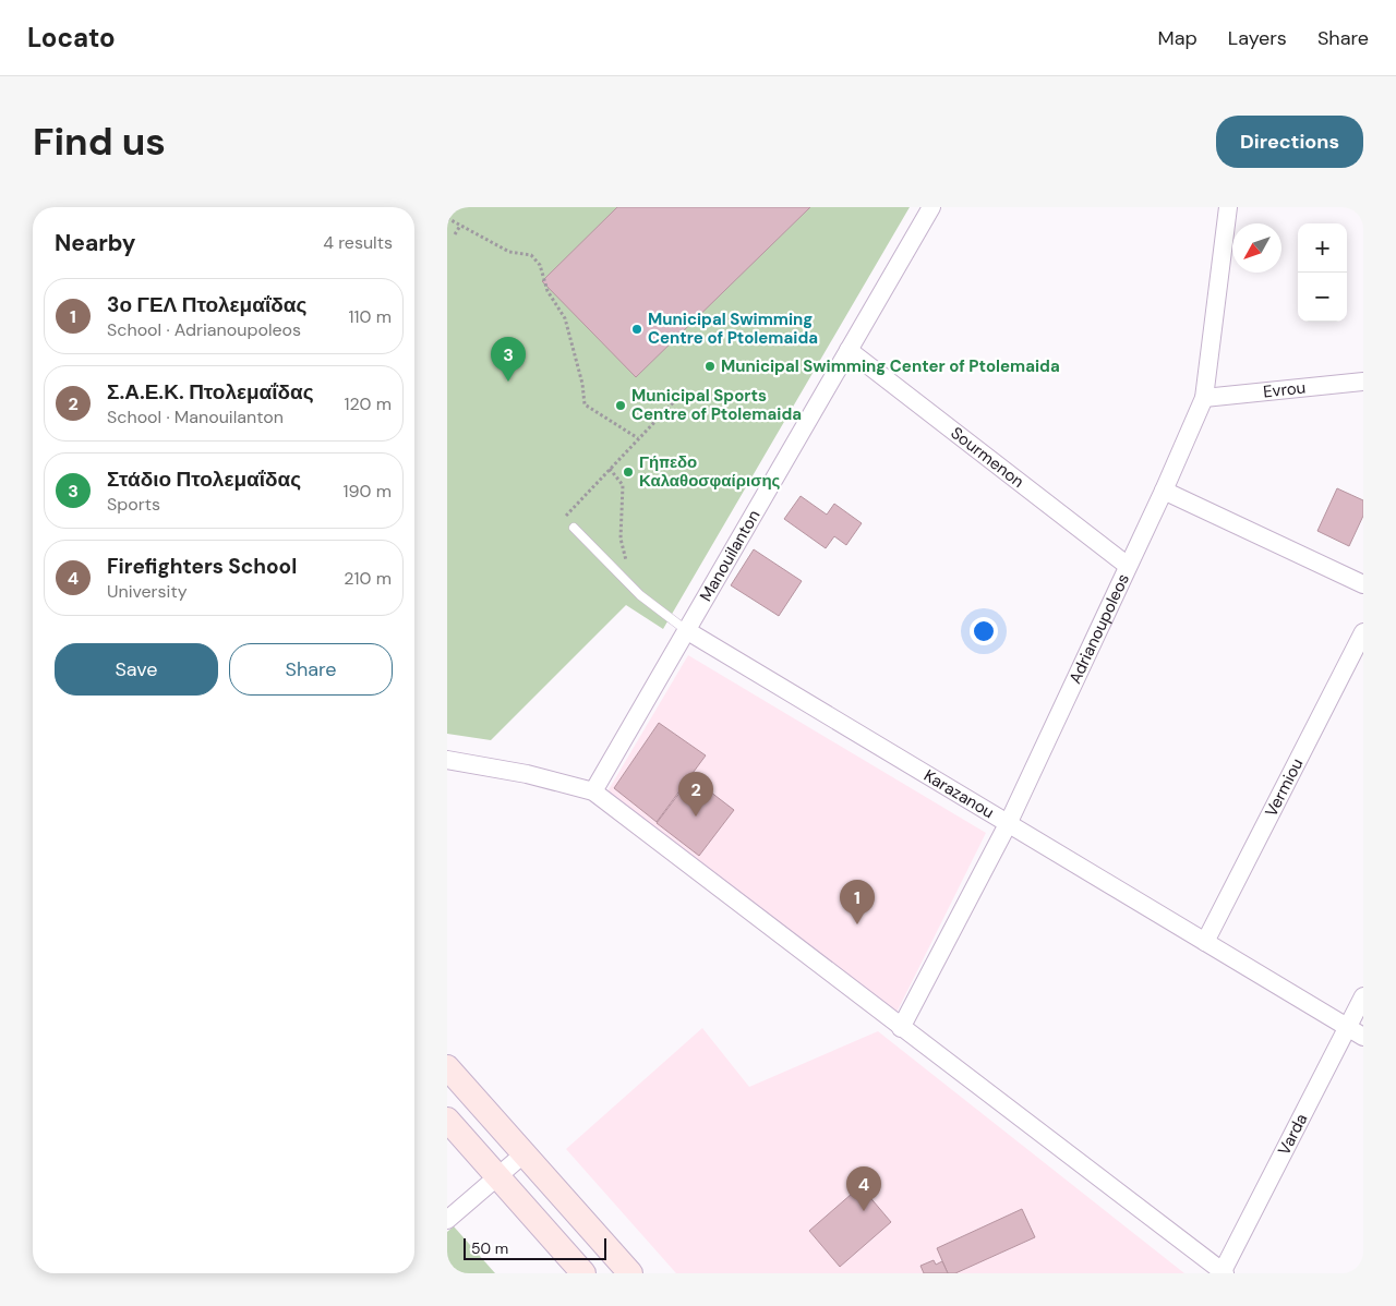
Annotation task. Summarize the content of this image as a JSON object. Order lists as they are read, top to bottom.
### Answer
{
  "streets": {
    "street": [
      "Evrou",
      "Sourmenon",
      "Manouilanton",
      "Adrianoupoleos",
      "Vermiou",
      "Karazanou",
      "Varda"
    ]
  },
  "crossings": [
    ["Evrou", "Adrianoupoleos"],
    ["Sourmenon", "Manouilanton"],
    ["Sourmenon", "Adrianoupoleos"],
    ["Manouilanton", "Karazanou"],
    ["Adrianoupoleos", "Karazanou"],
    ["Vermiou", "Karazanou"],
    ["Karazanou", "Varda"]
  ],
  "places": [
    "Municipal Swimming Centre of Ptolemaida",
    "Municipal Swimming Center of Ptolemaida",
    "Municipal Sports Centre of Ptolemaida",
    "Γήπεδο Καλαθοσφαίρισης"
  ],
  "scale_bar": "50 m",
  "north": "bottom left",
  "page": {
    "header": "Locato",
    "nav": ["Map", "Layers", "Share"],
    "buttons": [
      "Directions",
      ["Save", "Share"]
    ],
    "title": "Find us",
    "heading": ["Nearby", "4 results"],
    "map_buttons": ["+", "−"],
    "list": [
      {
        "mark": "1",
        "name": "3ο ΓΕΛ Πτολεμαΐδας",
        "note": "School · Adrianoupoleos",
        "value": "110 m"
      },
      {
        "mark": "2",
        "name": "Σ.Α.Ε.Κ. Πτολεμαΐδας",
        "note": "School · Manouilanton",
        "value": "120 m"
      },
      {
        "mark": "3",
        "name": "Στάδιο Πτολεμαΐδας",
        "note": "Sports",
        "value": "190 m"
      },
      {
        "mark": "4",
        "name": "Firefighters School",
        "note": "University",
        "value": "210 m"
      }
    ],
    "pins": [
      "3",
      "2",
      "1",
      "4"
    ],
    "scale": "50 m"
  }
}
